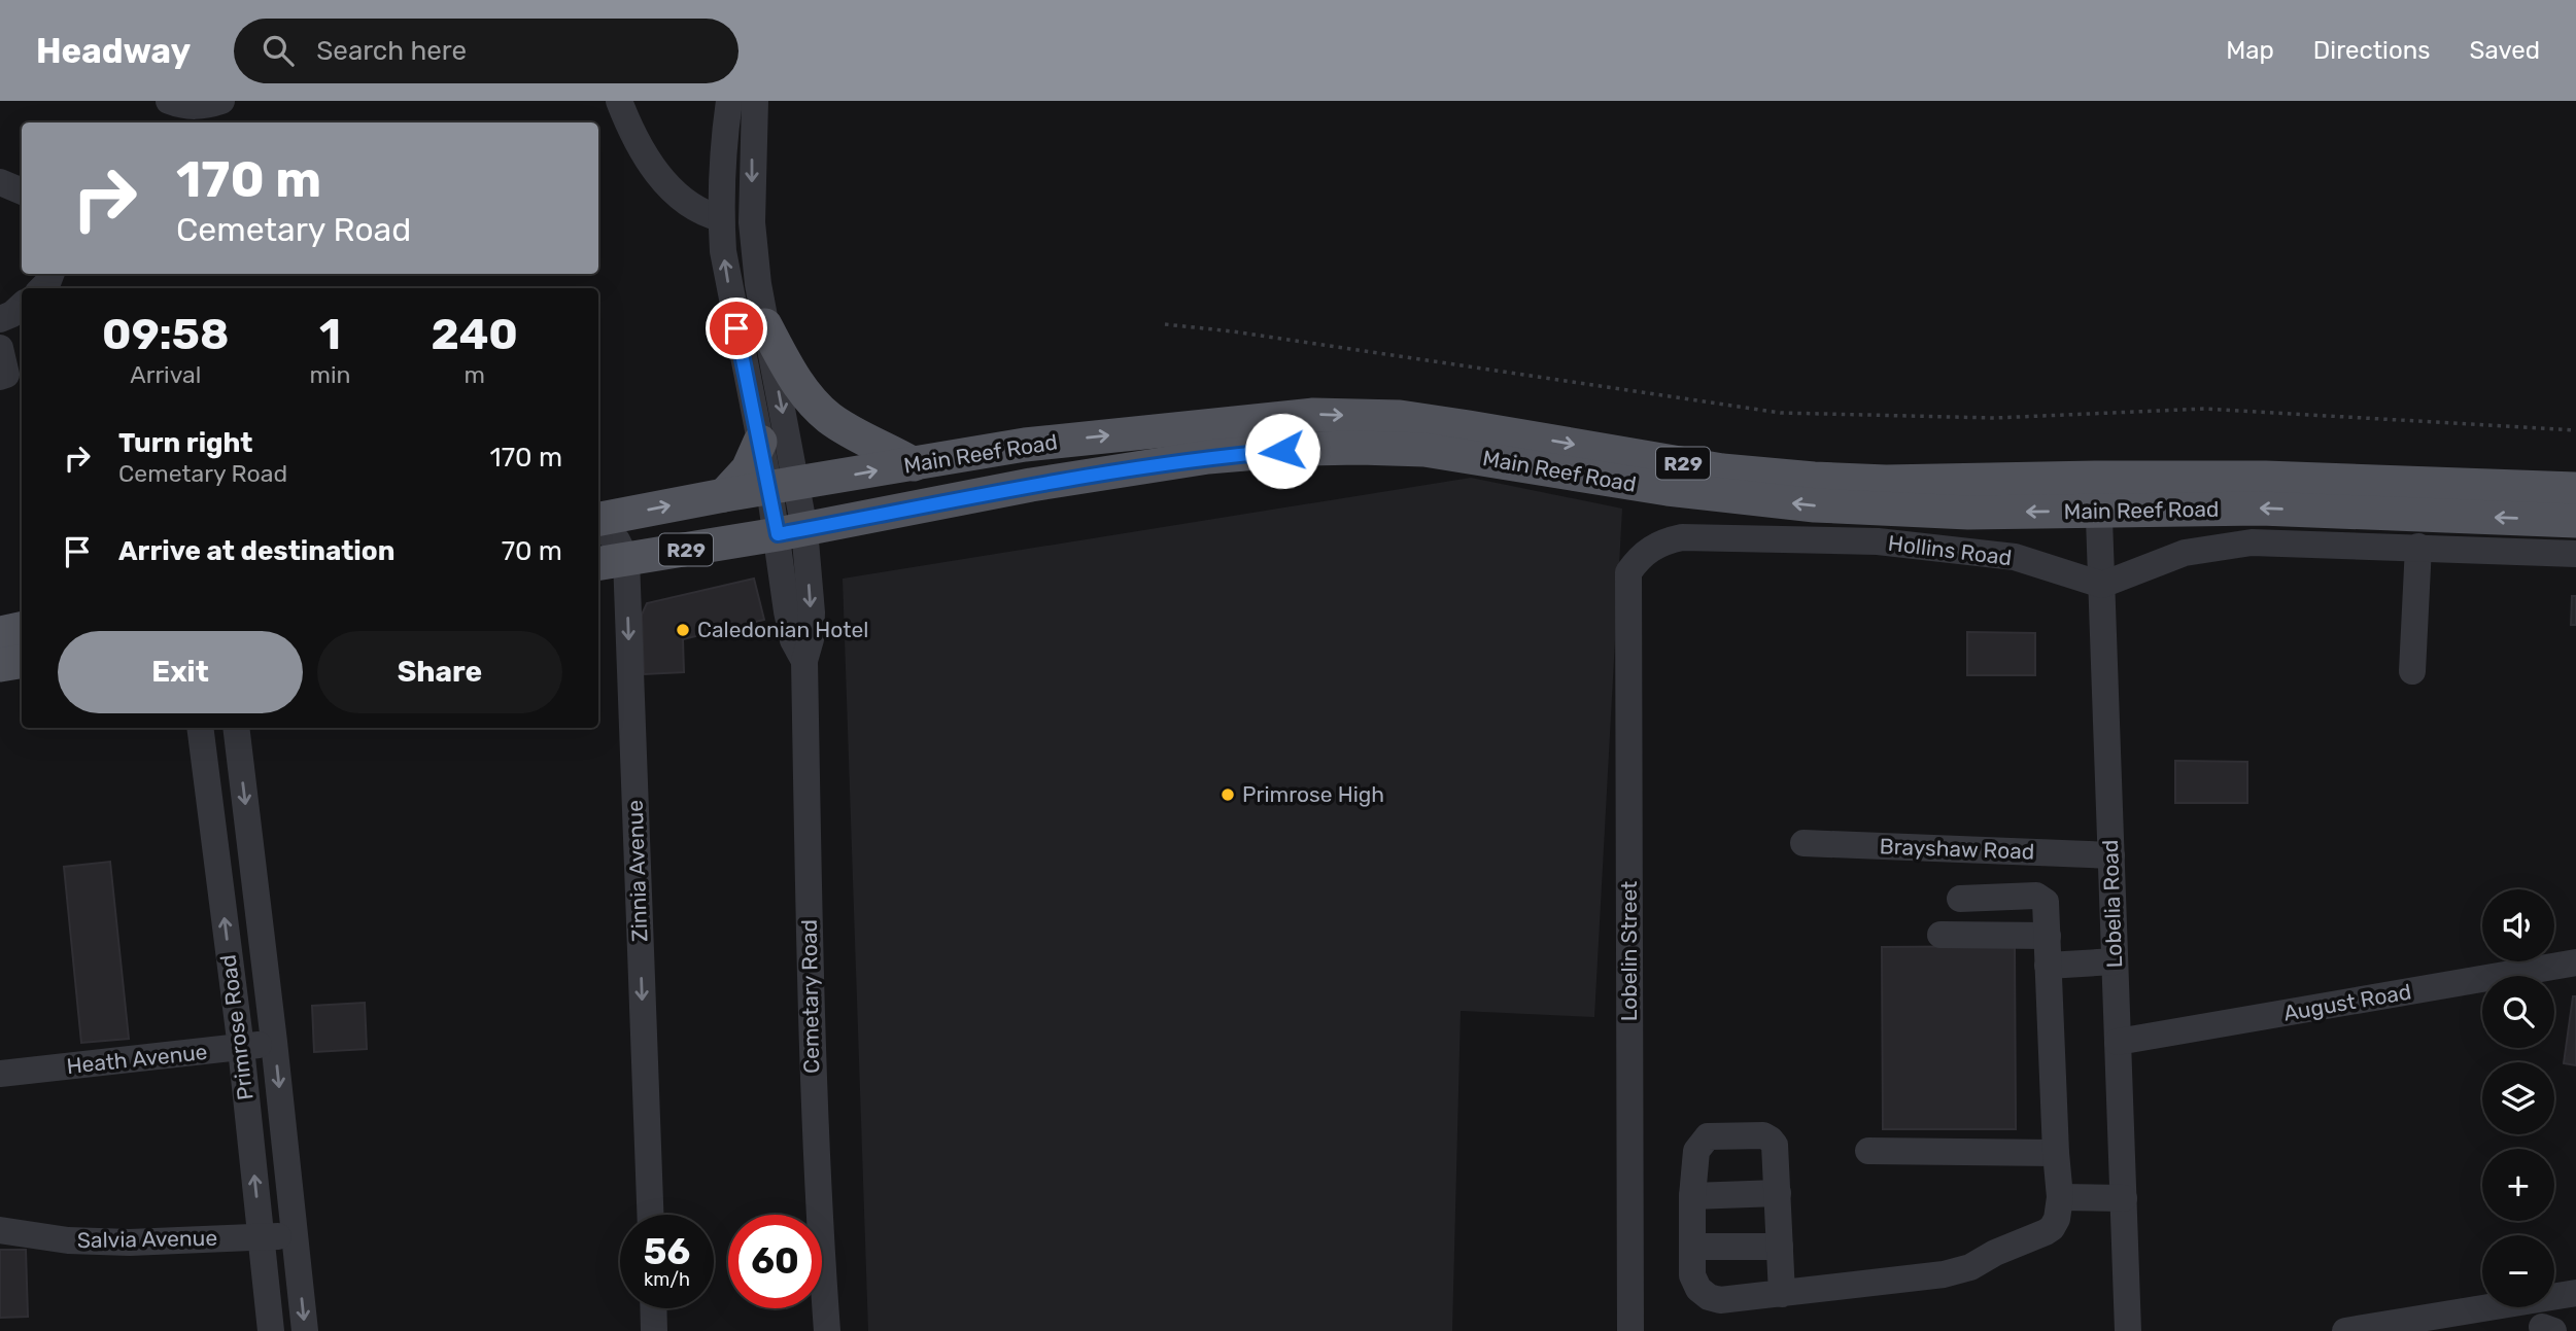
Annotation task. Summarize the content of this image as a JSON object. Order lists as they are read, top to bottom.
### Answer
{
  "streets": {
    "main road": ["Main Reef Road", "R29"],
    "street": [
      "Hollins Road",
      "Brayshaw Road",
      "Zinnia Avenue",
      "Lobelia Road",
      "Lobelin Street",
      "Cemetary Road",
      "August Road",
      "Primrose Road",
      "Heath Avenue",
      "Salvia Avenue"
    ]
  },
  "crossings": [
    ["Main Reef Road", "Zinnia Avenue"],
    ["Main Reef Road", "Lobelia Road"],
    ["Main Reef Road", "Cemetary Road"],
    ["Hollins Road", "Lobelia Road"],
    ["Hollins Road", "Lobelin Street"],
    ["Brayshaw Road", "Lobelia Road"],
    ["Lobelia Road", "August Road"],
    ["Primrose Road", "Heath Avenue"],
    ["Primrose Road", "Salvia Avenue"]
  ],
  "one_way": ["Zinnia Avenue"],
  "places": ["Caledonian Hotel", "Primrose High"],
  "page": {
    "header": "Headway",
    "search": "Search here",
    "nav": ["Map", "Directions", "Saved"],
    "turn": ["170 m", "Cemetary Road"],
    "eta": [
      "09:58",
      "Arrival",
      "1",
      "min",
      "240",
      "m"
    ],
    "list": [
      {
        "name": "Turn right",
        "note": "Cemetary Road",
        "value": "170 m"
      },
      {
        "name": "Arrive at destination",
        "value": "70 m"
      }
    ],
    "buttons": ["Exit", "Share"],
    "map_buttons": ["+", "−"],
    "speed": "56 km/h",
    "limit": "60"
  }
}
